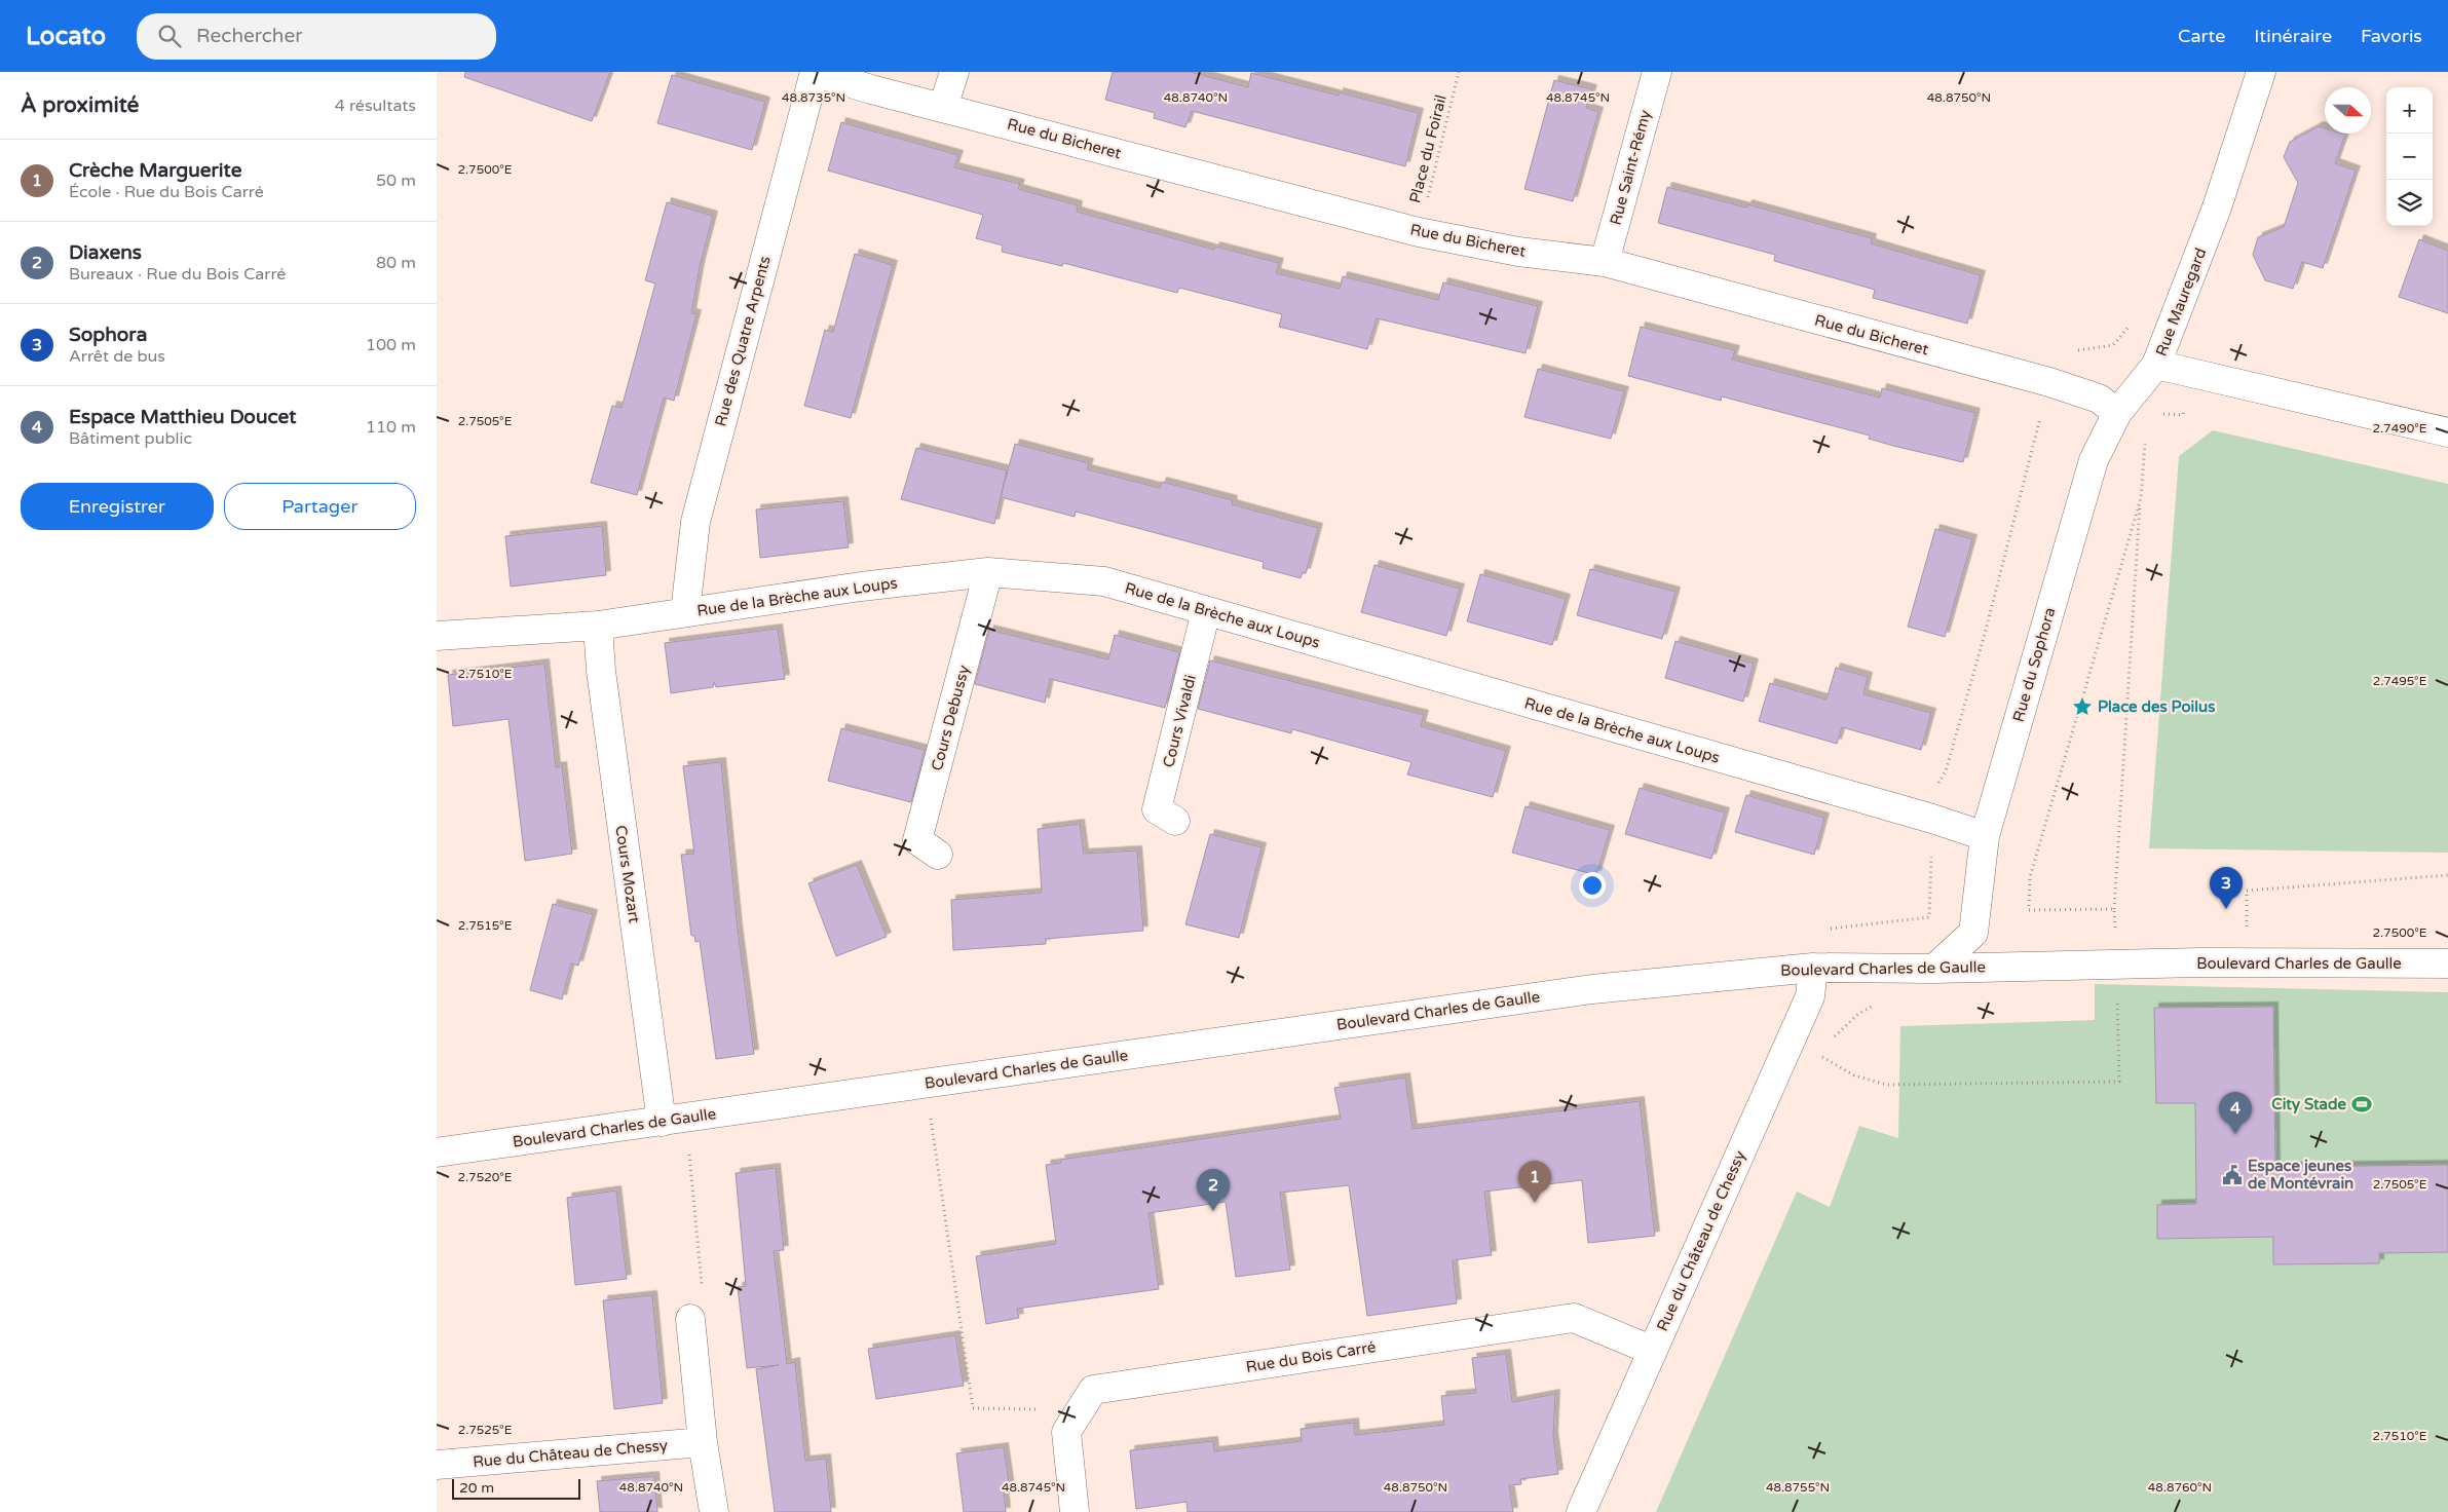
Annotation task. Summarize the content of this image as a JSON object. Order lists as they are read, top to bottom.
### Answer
{
  "streets": {
    "street": [
      "Rue du Bicheret",
      "Rue Saint-Rémy",
      "Rue Mauregard",
      "Rue des Quatre Arpents",
      "Rue de la Brèche aux Loups",
      "Rue du Sophora",
      "Cours Debussy",
      "Cours Vivaldi",
      "Cours Mozart",
      "Boulevard Charles de Gaulle",
      "Rue du Château de Chessy",
      "Rue du Bois Carré"
    ],
    "path": ["Place du Foirail"]
  },
  "crossings": [
    ["Rue du Bicheret", "Place du Foirail"],
    ["Rue du Bicheret", "Rue Saint-Rémy"],
    ["Rue du Bicheret", "Rue des Quatre Arpents"],
    ["Rue du Bicheret", "Rue du Sophora"],
    ["Rue Mauregard", "Rue du Sophora"],
    ["Rue des Quatre Arpents", "Rue de la Brèche aux Loups"],
    ["Rue de la Brèche aux Loups", "Rue du Sophora"],
    ["Rue de la Brèche aux Loups", "Cours Debussy"],
    ["Rue de la Brèche aux Loups", "Cours Vivaldi"],
    ["Rue de la Brèche aux Loups", "Cours Mozart"],
    ["Rue du Sophora", "Boulevard Charles de Gaulle"],
    ["Cours Mozart", "Boulevard Charles de Gaulle"],
    ["Boulevard Charles de Gaulle", "Rue du Château de Chessy"],
    ["Rue du Château de Chessy", "Rue du Bois Carré"]
  ],
  "places": {
    "place": ["Place des Poilus"],
    "sports": ["City Stade"],
    "public building": ["Espace jeunes de Montévrain"]
  },
  "scale_bar": "20 m",
  "north": "right",
  "page": {
    "header": "Locato",
    "search": "Rechercher",
    "nav": ["Carte", "Itinéraire", "Favoris"],
    "heading": ["À proximité", "4 résultats"],
    "map_buttons": ["+", "−"],
    "list": [
      {
        "mark": "1",
        "name": "Crèche Marguerite",
        "note": "École · Rue du Bois Carré",
        "value": "50 m"
      },
      {
        "mark": "2",
        "name": "Diaxens",
        "note": "Bureaux · Rue du Bois Carré",
        "value": "80 m"
      },
      {
        "mark": "3",
        "name": "Sophora",
        "note": "Arrêt de bus",
        "value": "100 m"
      },
      {
        "mark": "4",
        "name": "Espace Matthieu Doucet",
        "note": "Bâtiment public",
        "value": "110 m"
      }
    ],
    "buttons": ["Enregistrer", "Partager"],
    "pins": [
      "3",
      "4",
      "1",
      "2"
    ],
    "scale": "20 m"
  },
  "coordinates": [
    "48.8745°N",
    "48.8750°N",
    "48.8735°N",
    "48.8740°N",
    "2.7500°E",
    "2.7505°E",
    "2.7490°E",
    "2.7510°E",
    "2.7495°E",
    "2.7515°E",
    "2.7520°E",
    "2.7525°E",
    "48.8755°N",
    "48.8760°N"
  ]
}
